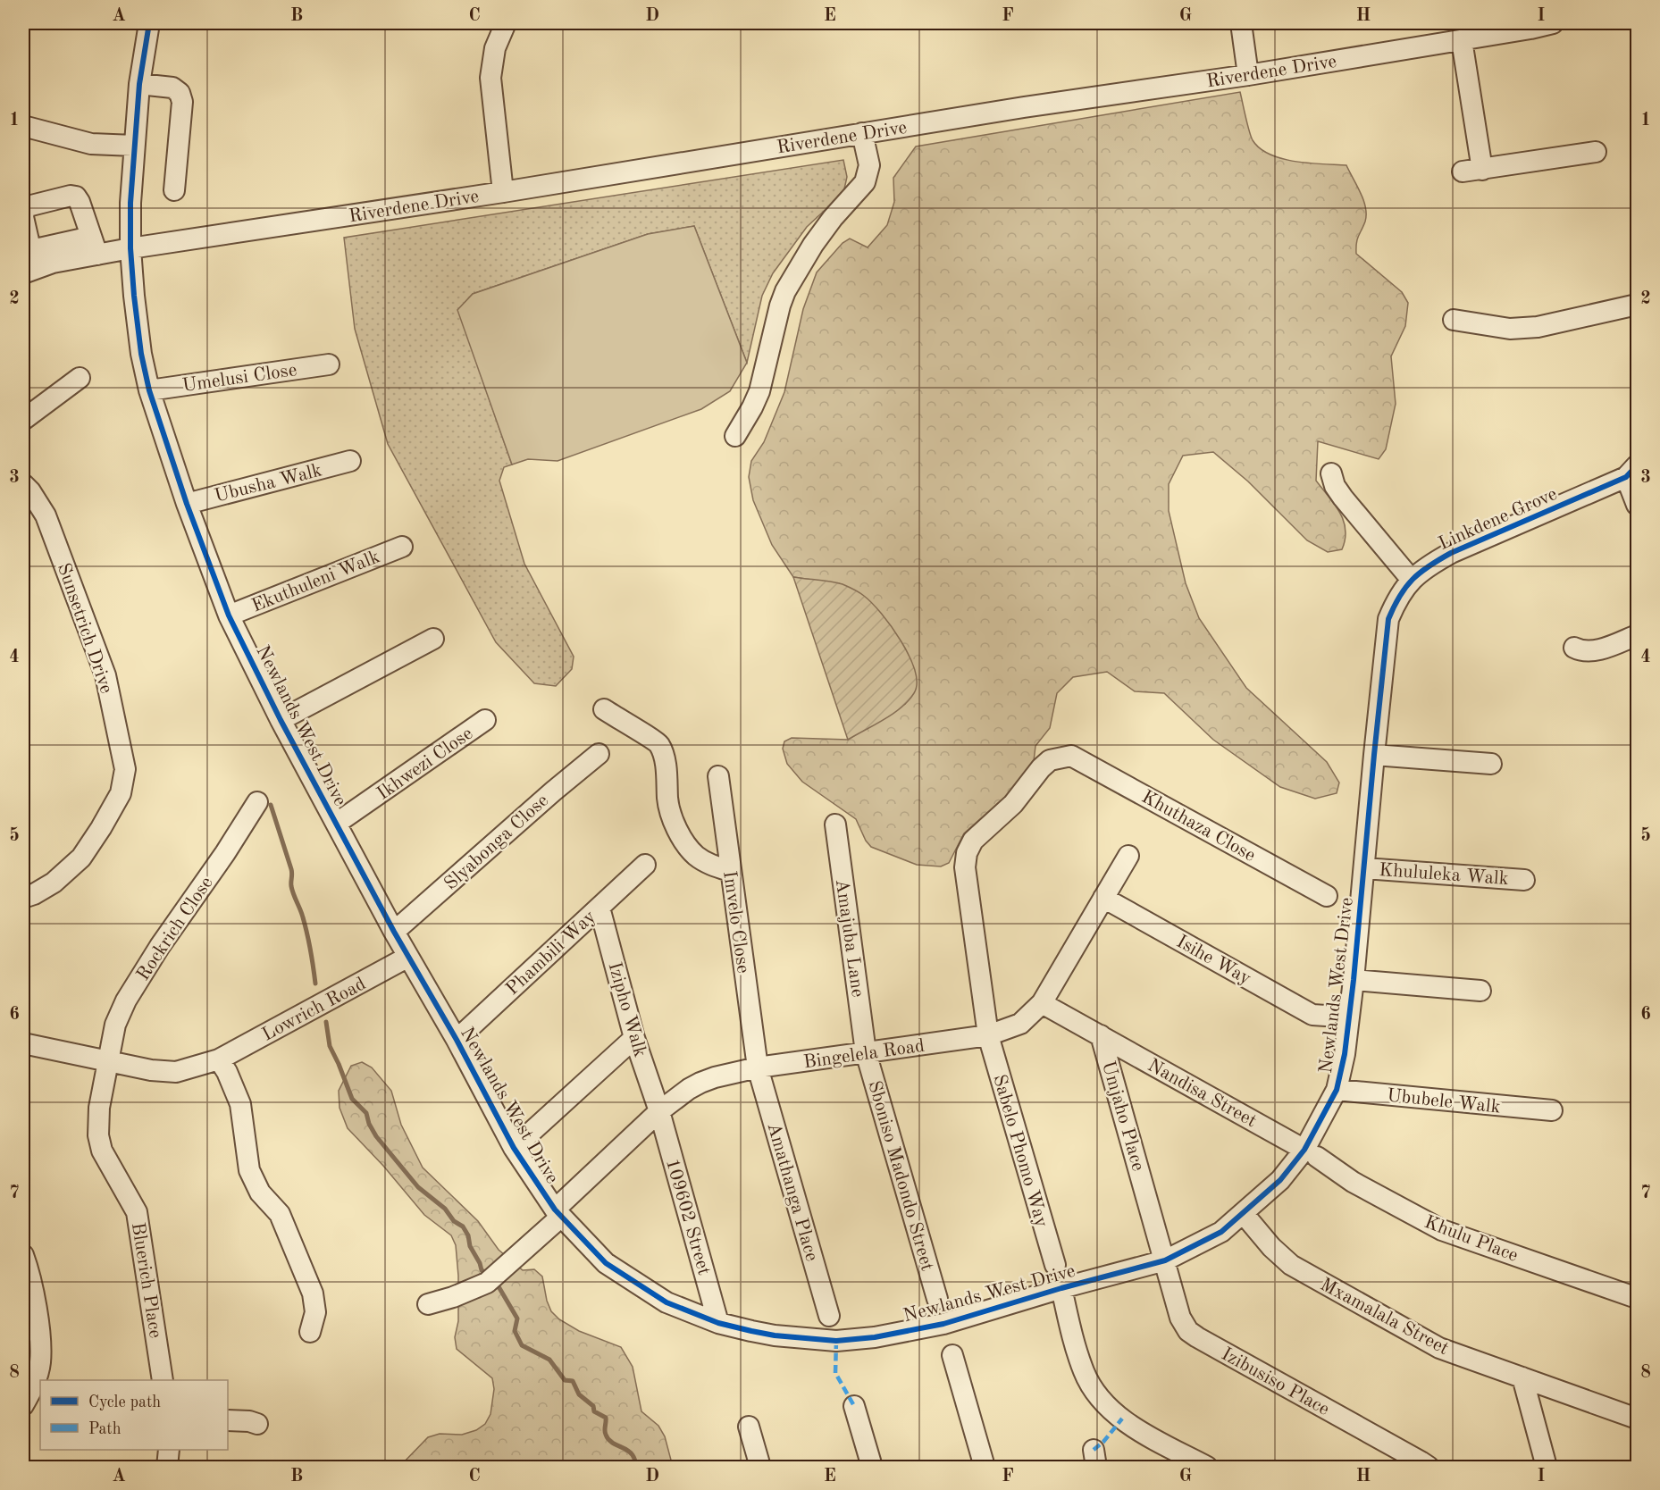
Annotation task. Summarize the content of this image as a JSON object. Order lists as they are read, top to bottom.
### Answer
{
  "streets": {
    "street": [
      "Riverdene Drive",
      "Umelusi Close",
      "Ubusha Walk",
      "Linkdene Grove",
      "Ekuthuleni Walk",
      "Sunsetrich Drive",
      "Newlands West Drive",
      "Ikhwezi Close",
      "Khuthaza Close",
      "Slyabonga Close",
      "Khululeka Walk",
      "Imvelo Close",
      "Rockrich Close",
      "Amajuba Lane",
      "Phambili Way",
      "Isihe Way",
      "Lowrich Road",
      "Izipho Walk",
      "Bingelela Road",
      "Nandisa Street",
      "Ububele Walk",
      "Umjaho Place",
      "Sabelo Phomo Way",
      "Sboniso Madondo Street",
      "Amathanga Place",
      "109602 Street",
      "Khulu Place",
      "Bluerich Place",
      "Mxamalala Street",
      "Izibusiso Place"
    ]
  },
  "crossings": [
    ["Riverdene Drive", "Newlands West Drive"],
    ["Umelusi Close", "Newlands West Drive"],
    ["Ubusha Walk", "Newlands West Drive"],
    ["Linkdene Grove", "Newlands West Drive"],
    ["Ekuthuleni Walk", "Newlands West Drive"],
    ["Newlands West Drive", "Ikhwezi Close"],
    ["Newlands West Drive", "Slyabonga Close"],
    ["Newlands West Drive", "Khululeka Walk"],
    ["Newlands West Drive", "Phambili Way"],
    ["Newlands West Drive", "Lowrich Road"],
    ["Newlands West Drive", "Bingelela Road"],
    ["Newlands West Drive", "Nandisa Street"],
    ["Newlands West Drive", "Ububele Walk"],
    ["Newlands West Drive", "Umjaho Place"],
    ["Newlands West Drive", "109602 Street"],
    ["Newlands West Drive", "Khulu Place"],
    ["Newlands West Drive", "Mxamalala Street"],
    ["Newlands West Drive", "Izibusiso Place"],
    ["Khuthaza Close", "Sabelo Phomo Way"],
    ["Imvelo Close", "Bingelela Road"],
    ["Imvelo Close", "Amathanga Place"],
    ["Rockrich Close", "Lowrich Road"],
    ["Rockrich Close", "Bluerich Place"],
    ["Amajuba Lane", "Bingelela Road"],
    ["Amajuba Lane", "Sboniso Madondo Street"],
    ["Phambili Way", "Izipho Walk"],
    ["Isihe Way", "Bingelela Road"],
    ["Lowrich Road", "Bluerich Place"],
    ["Izipho Walk", "Bingelela Road"],
    ["Izipho Walk", "109602 Street"],
    ["Bingelela Road", "Umjaho Place"],
    ["Bingelela Road", "Sabelo Phomo Way"],
    ["Bingelela Road", "Sboniso Madondo Street"],
    ["Bingelela Road", "Amathanga Place"],
    ["Bingelela Road", "109602 Street"],
    ["Nandisa Street", "Umjaho Place"],
    ["Nandisa Street", "Khulu Place"],
    ["Umjaho Place", "Izibusiso Place"]
  ],
  "legend": ["Cycle path", "Path"],
  "grid": {
    "columns": [
      "A",
      "B",
      "C",
      "D",
      "E",
      "F",
      "G",
      "H",
      "I"
    ],
    "rows": [
      "1",
      "2",
      "3",
      "4",
      "5",
      "6",
      "7",
      "8"
    ]
  }
}
